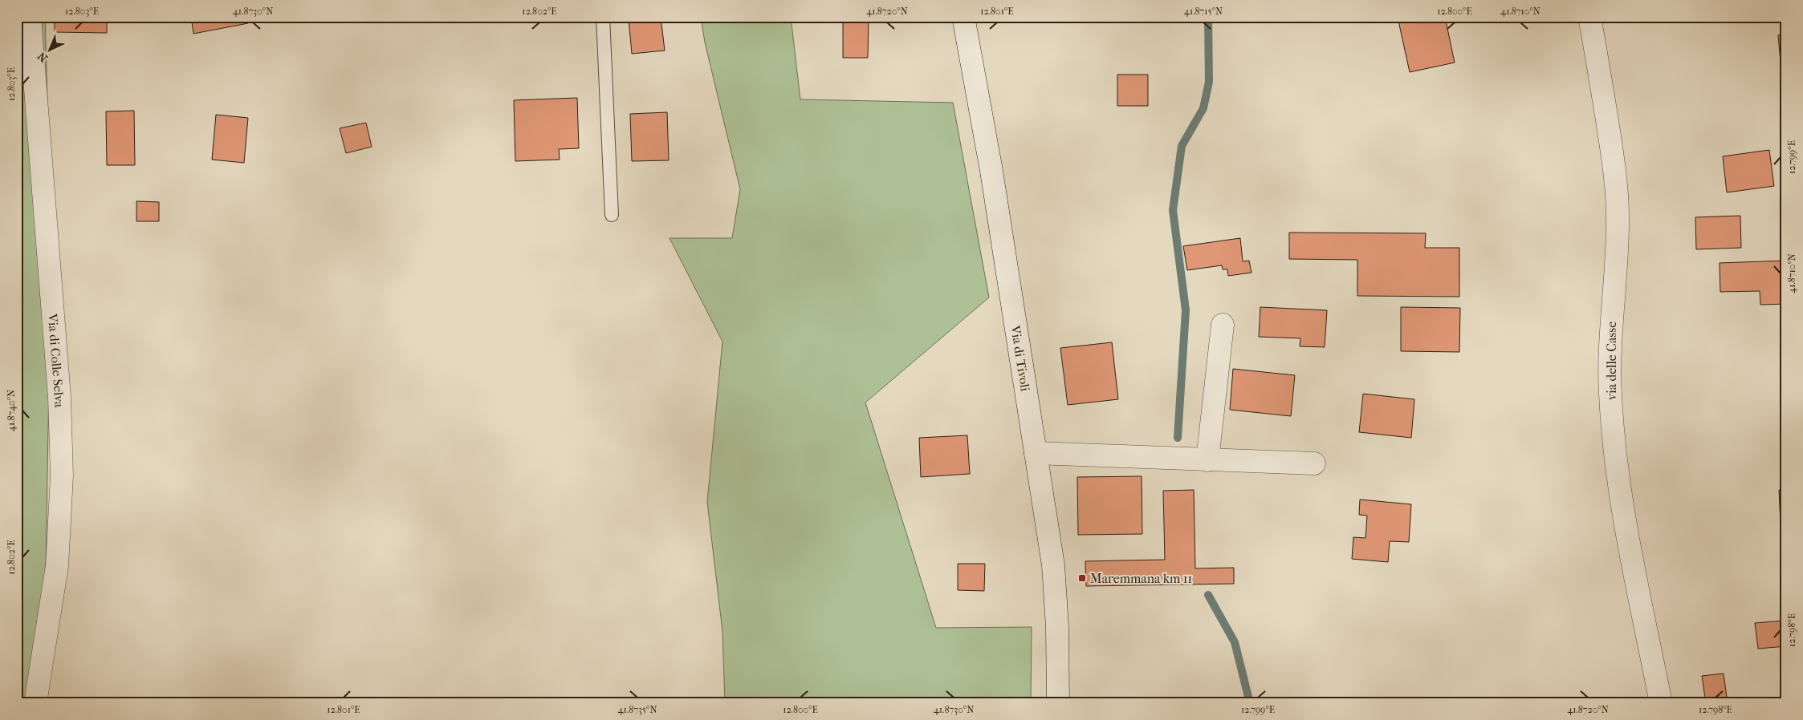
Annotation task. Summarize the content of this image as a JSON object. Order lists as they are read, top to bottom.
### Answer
{
  "streets": {
    "street": ["Via di Tivoli", "Via di Colle Selva", "via delle Casse"]
  },
  "places": {
    "transit": ["Maremmana km 11"]
  },
  "north": "bottom left",
  "coordinates": [
    "12.803°E",
    "41.8730°N",
    "12.802°E",
    "41.8720°N",
    "12.801°E",
    "41.8715°N",
    "12.800°E",
    "41.8710°N",
    "12.799°E",
    "41.8740°N",
    "12.798°E",
    "41.8735°N"
  ]
}
